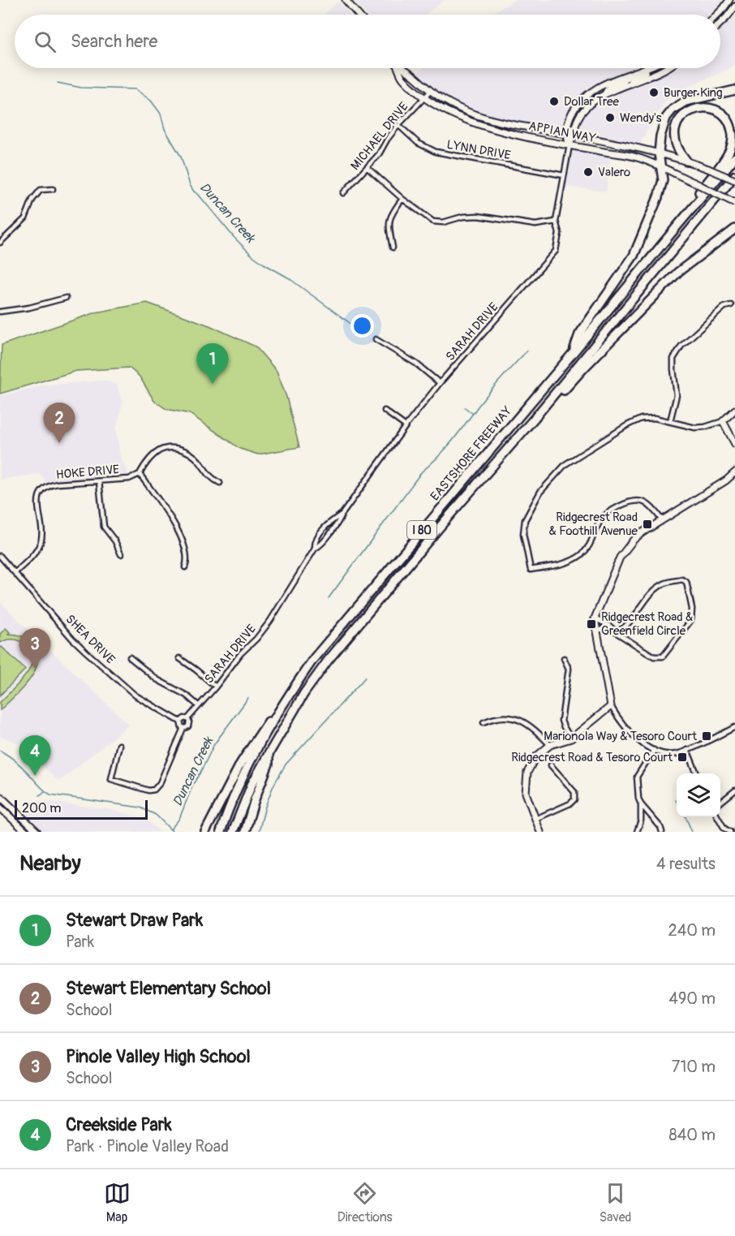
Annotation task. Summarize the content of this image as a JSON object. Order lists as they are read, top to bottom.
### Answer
{
  "streets": {
    "highway": ["EASTSHORE FREEWAY", "I 80"],
    "main road": ["APPIAN WAY"],
    "street": [
      "MICHAEL DRIVE",
      "LYNN DRIVE",
      "SARAH DRIVE",
      "HOKE DRIVE",
      "SHEA DRIVE"
    ]
  },
  "crossings": [
    ["APPIAN WAY", "MICHAEL DRIVE"],
    ["APPIAN WAY", "SARAH DRIVE"],
    ["MICHAEL DRIVE", "LYNN DRIVE"],
    ["LYNN DRIVE", "SARAH DRIVE"],
    ["SARAH DRIVE", "SHEA DRIVE"],
    ["HOKE DRIVE", "SHEA DRIVE"]
  ],
  "water": ["Duncan Creek"],
  "places": {
    "other": [
      "Burger King",
      "Dollar Tree",
      "Wendy's",
      "Valero"
    ],
    "transit": [
      "Ridgecrest Road & Foothill Avenue",
      "Ridgecrest Road & Greenfield Circle",
      "Marionola Way & Tesoro Court",
      "Ridgecrest Road & Tesoro Court"
    ]
  },
  "scale_bar": "200 m",
  "page": {
    "search": "Search here",
    "pins": [
      "1",
      "2",
      "3",
      "4"
    ],
    "scale": "200 m",
    "heading": ["Nearby", "4 results"],
    "list": [
      {
        "mark": "1",
        "name": "Stewart Draw Park",
        "note": "Park",
        "value": "240 m"
      },
      {
        "mark": "2",
        "name": "Stewart Elementary School",
        "note": "School",
        "value": "490 m"
      },
      {
        "mark": "3",
        "name": "Pinole Valley High School",
        "note": "School",
        "value": "710 m"
      },
      {
        "mark": "4",
        "name": "Creekside Park",
        "note": "Park · Pinole Valley Road",
        "value": "840 m"
      }
    ],
    "nav": ["Map", "Directions", "Saved"]
  }
}
